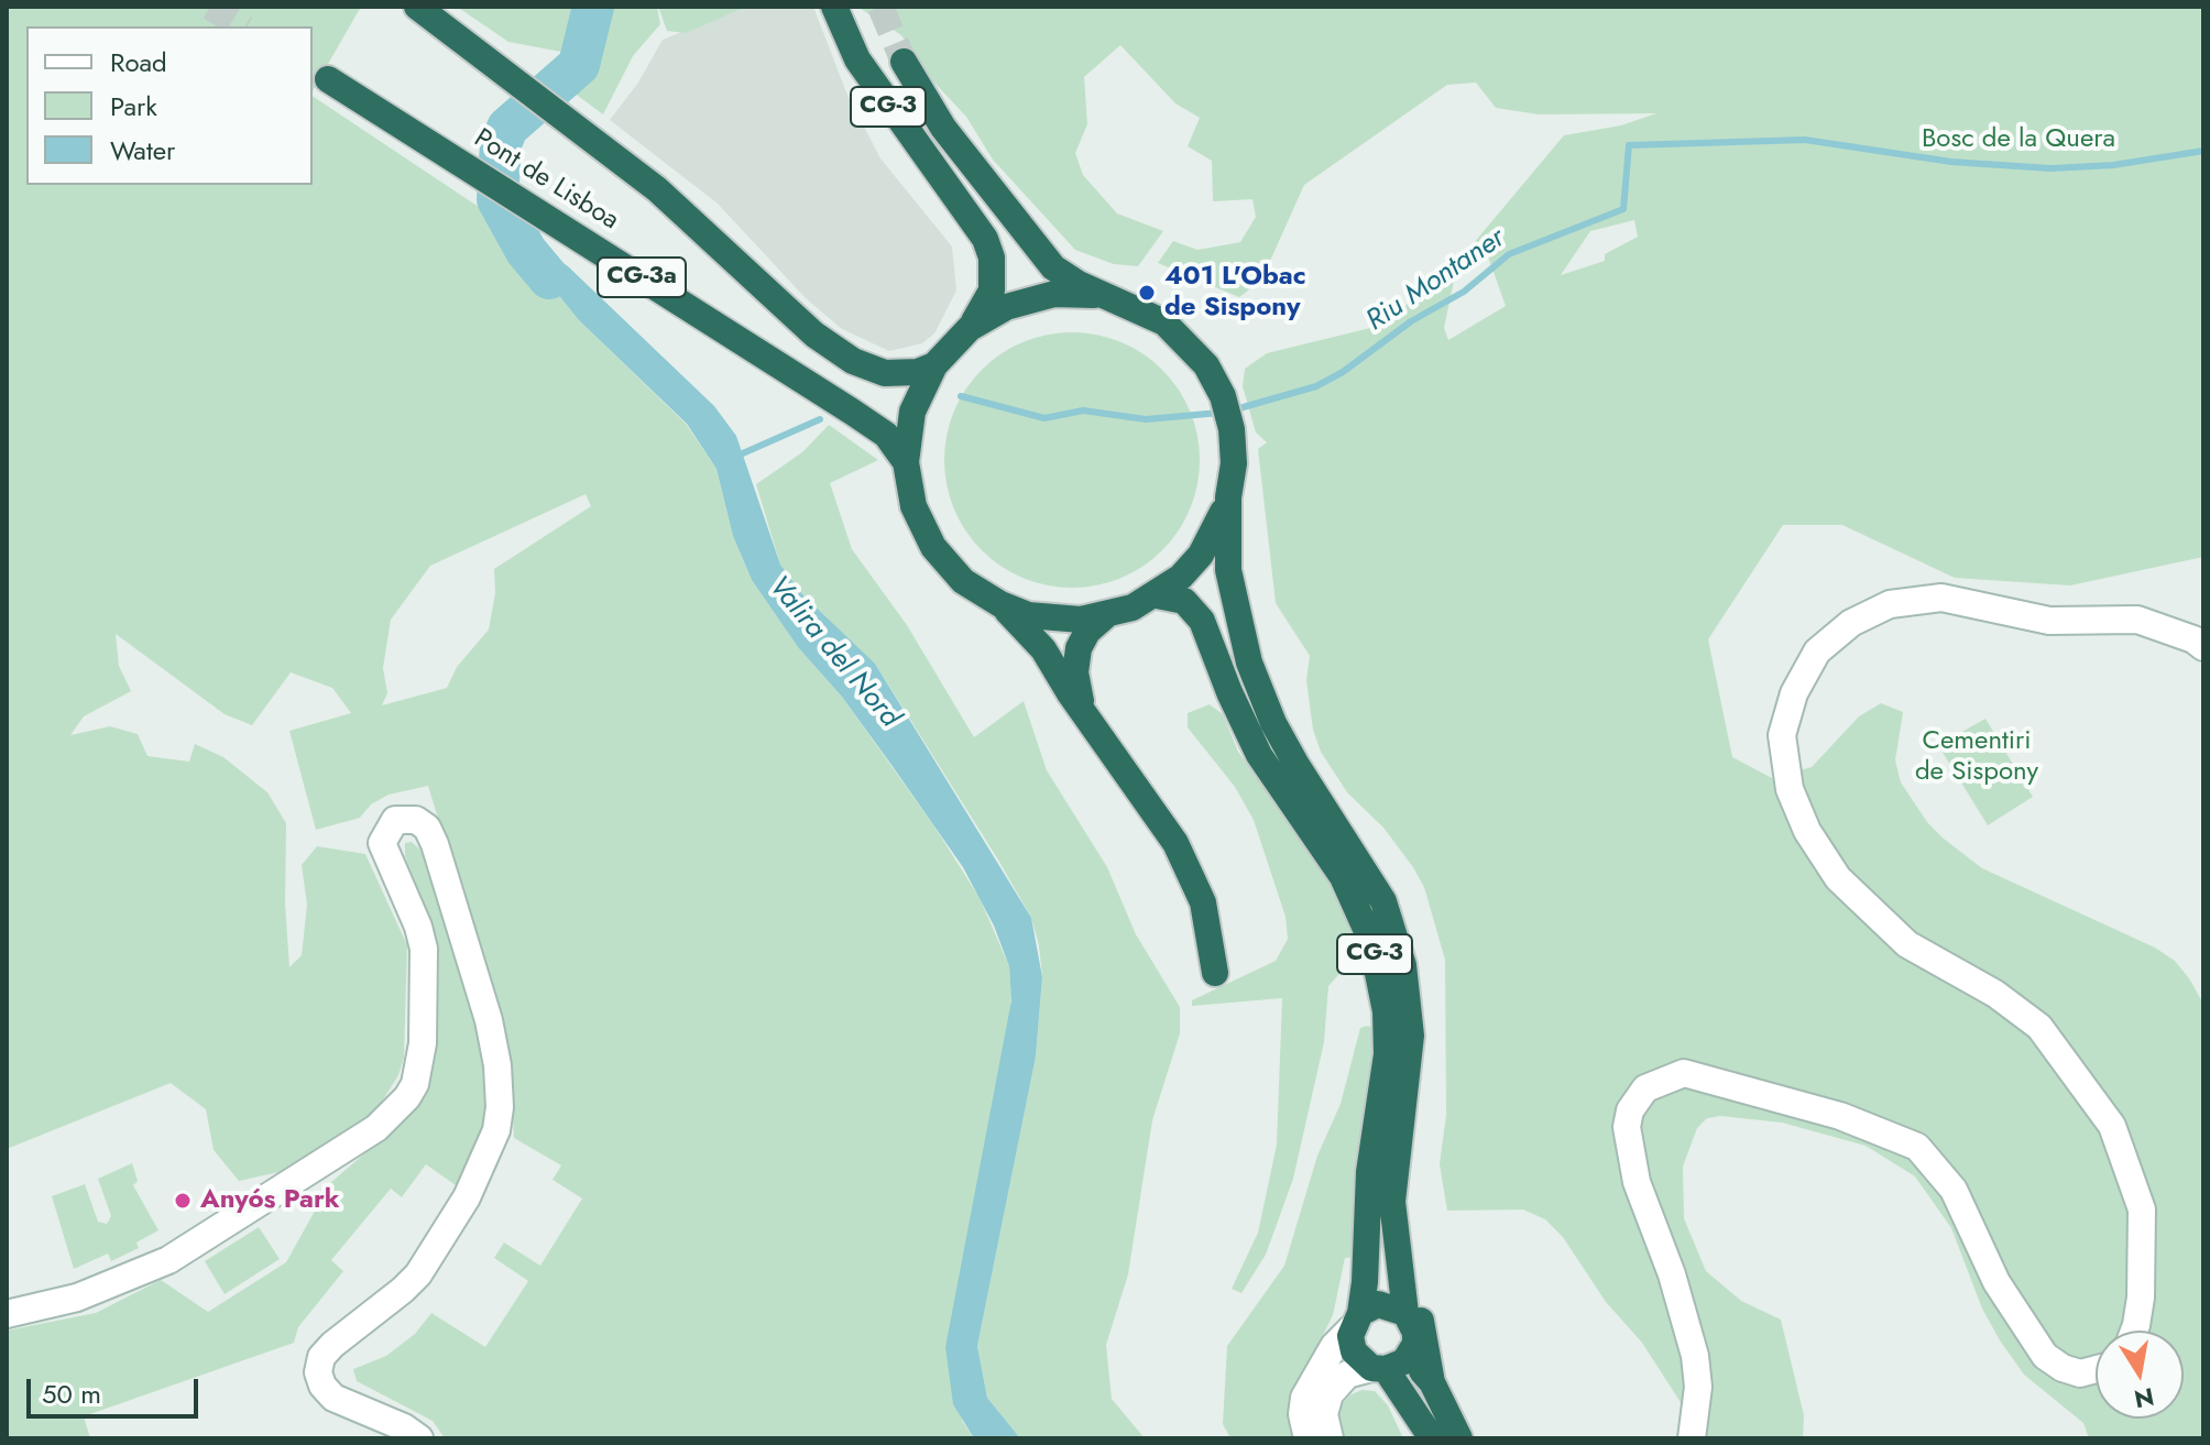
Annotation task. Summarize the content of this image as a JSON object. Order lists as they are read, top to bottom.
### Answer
{
  "streets": {
    "highway": ["CG-3", "Pont de Lisboa", "CG-3a"]
  },
  "crossings": [
    ["CG-3", "Pont de Lisboa"]
  ],
  "water": ["Riu Montaner", "Valira del Nord"],
  "parks": ["Bosc de la Quera", "Cementiri de Sispony"],
  "places": ["401 L'Obac de Sispony", "Anyós Park"],
  "legend": ["Road", "Park", "Water"],
  "scale_bar": "50 m",
  "north": "bottom"
}
